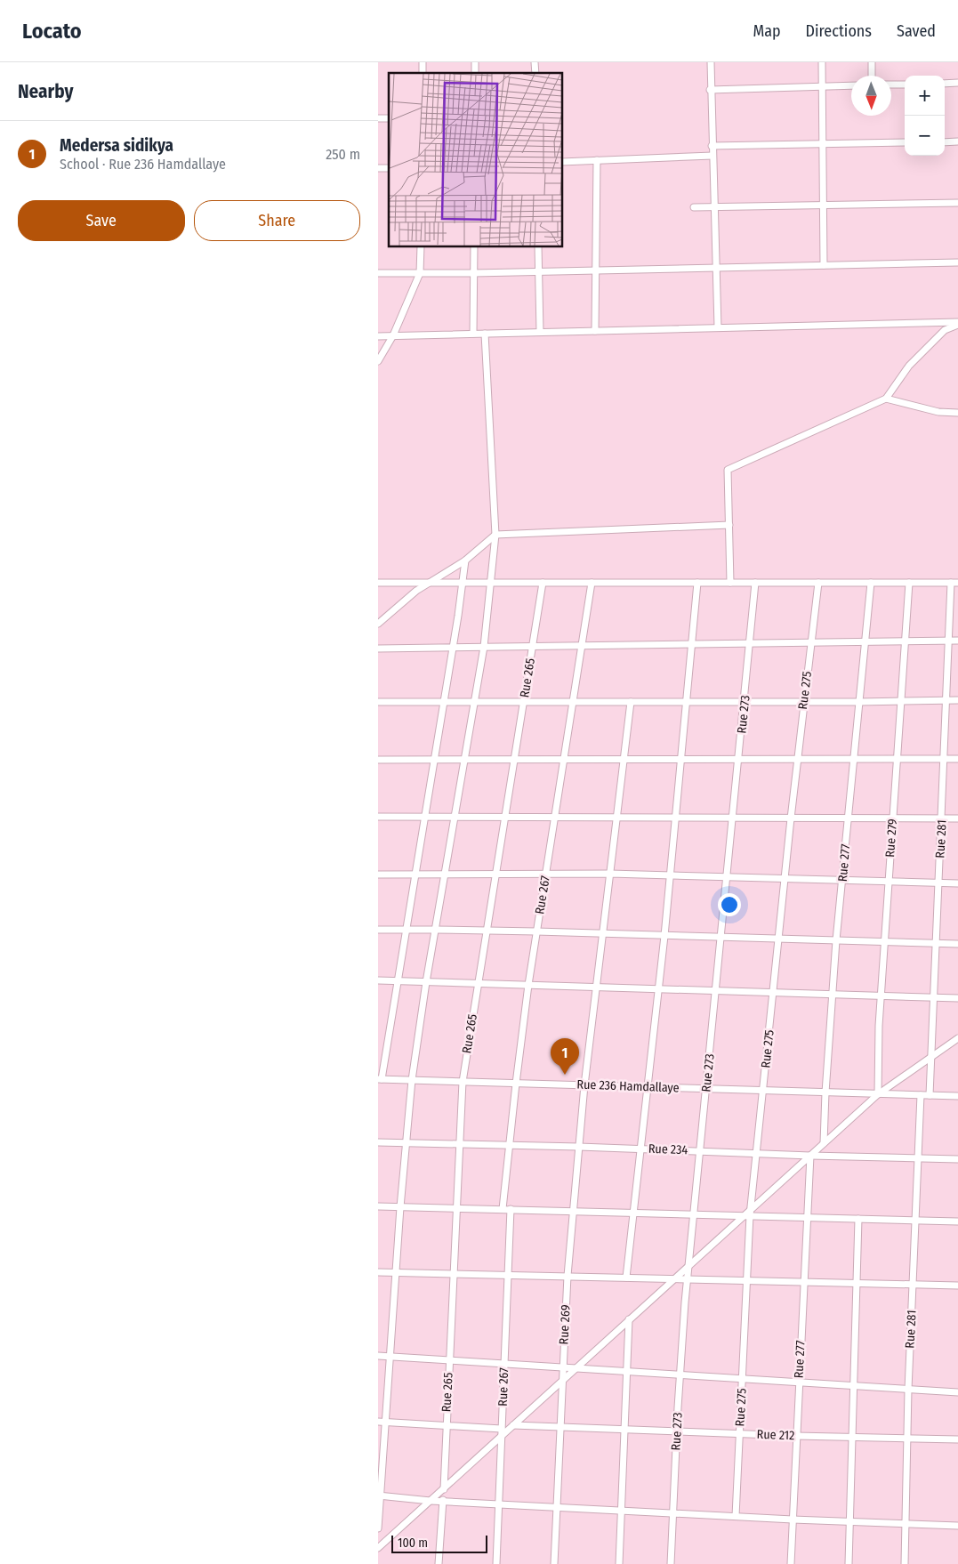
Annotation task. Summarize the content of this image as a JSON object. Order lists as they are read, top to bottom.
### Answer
{
  "streets": {
    "street": [
      "Rue 265",
      "Rue 275",
      "Rue 273",
      "Rue 279",
      "Rue 281",
      "Rue 277",
      "Rue 267",
      "Rue 236 Hamdallaye",
      "Rue 234",
      "Rue 269",
      "Rue 212"
    ]
  },
  "crossings": [
    ["Rue 265", "Rue 236 Hamdallaye"],
    ["Rue 265", "Rue 234"],
    ["Rue 275", "Rue 236 Hamdallaye"],
    ["Rue 275", "Rue 234"],
    ["Rue 275", "Rue 212"],
    ["Rue 273", "Rue 236 Hamdallaye"],
    ["Rue 273", "Rue 234"],
    ["Rue 273", "Rue 212"],
    ["Rue 279", "Rue 236 Hamdallaye"],
    ["Rue 281", "Rue 236 Hamdallaye"],
    ["Rue 281", "Rue 234"],
    ["Rue 281", "Rue 212"],
    ["Rue 277", "Rue 236 Hamdallaye"],
    ["Rue 277", "Rue 234"],
    ["Rue 277", "Rue 212"],
    ["Rue 267", "Rue 236 Hamdallaye"],
    ["Rue 267", "Rue 234"],
    ["Rue 236 Hamdallaye", "Rue 269"],
    ["Rue 234", "Rue 269"],
    ["Rue 269", "Rue 212"]
  ],
  "scale_bar": "100 m",
  "north": "bottom",
  "page": {
    "header": "Locato",
    "nav": ["Map", "Directions", "Saved"],
    "heading": "Nearby",
    "map_buttons": ["+", "−"],
    "list": [
      {
        "mark": "1",
        "name": "Medersa sidikya",
        "note": "School · Rue 236 Hamdallaye",
        "value": "250 m"
      }
    ],
    "buttons": ["Save", "Share"],
    "pins": "1",
    "scale": "100 m"
  }
}
